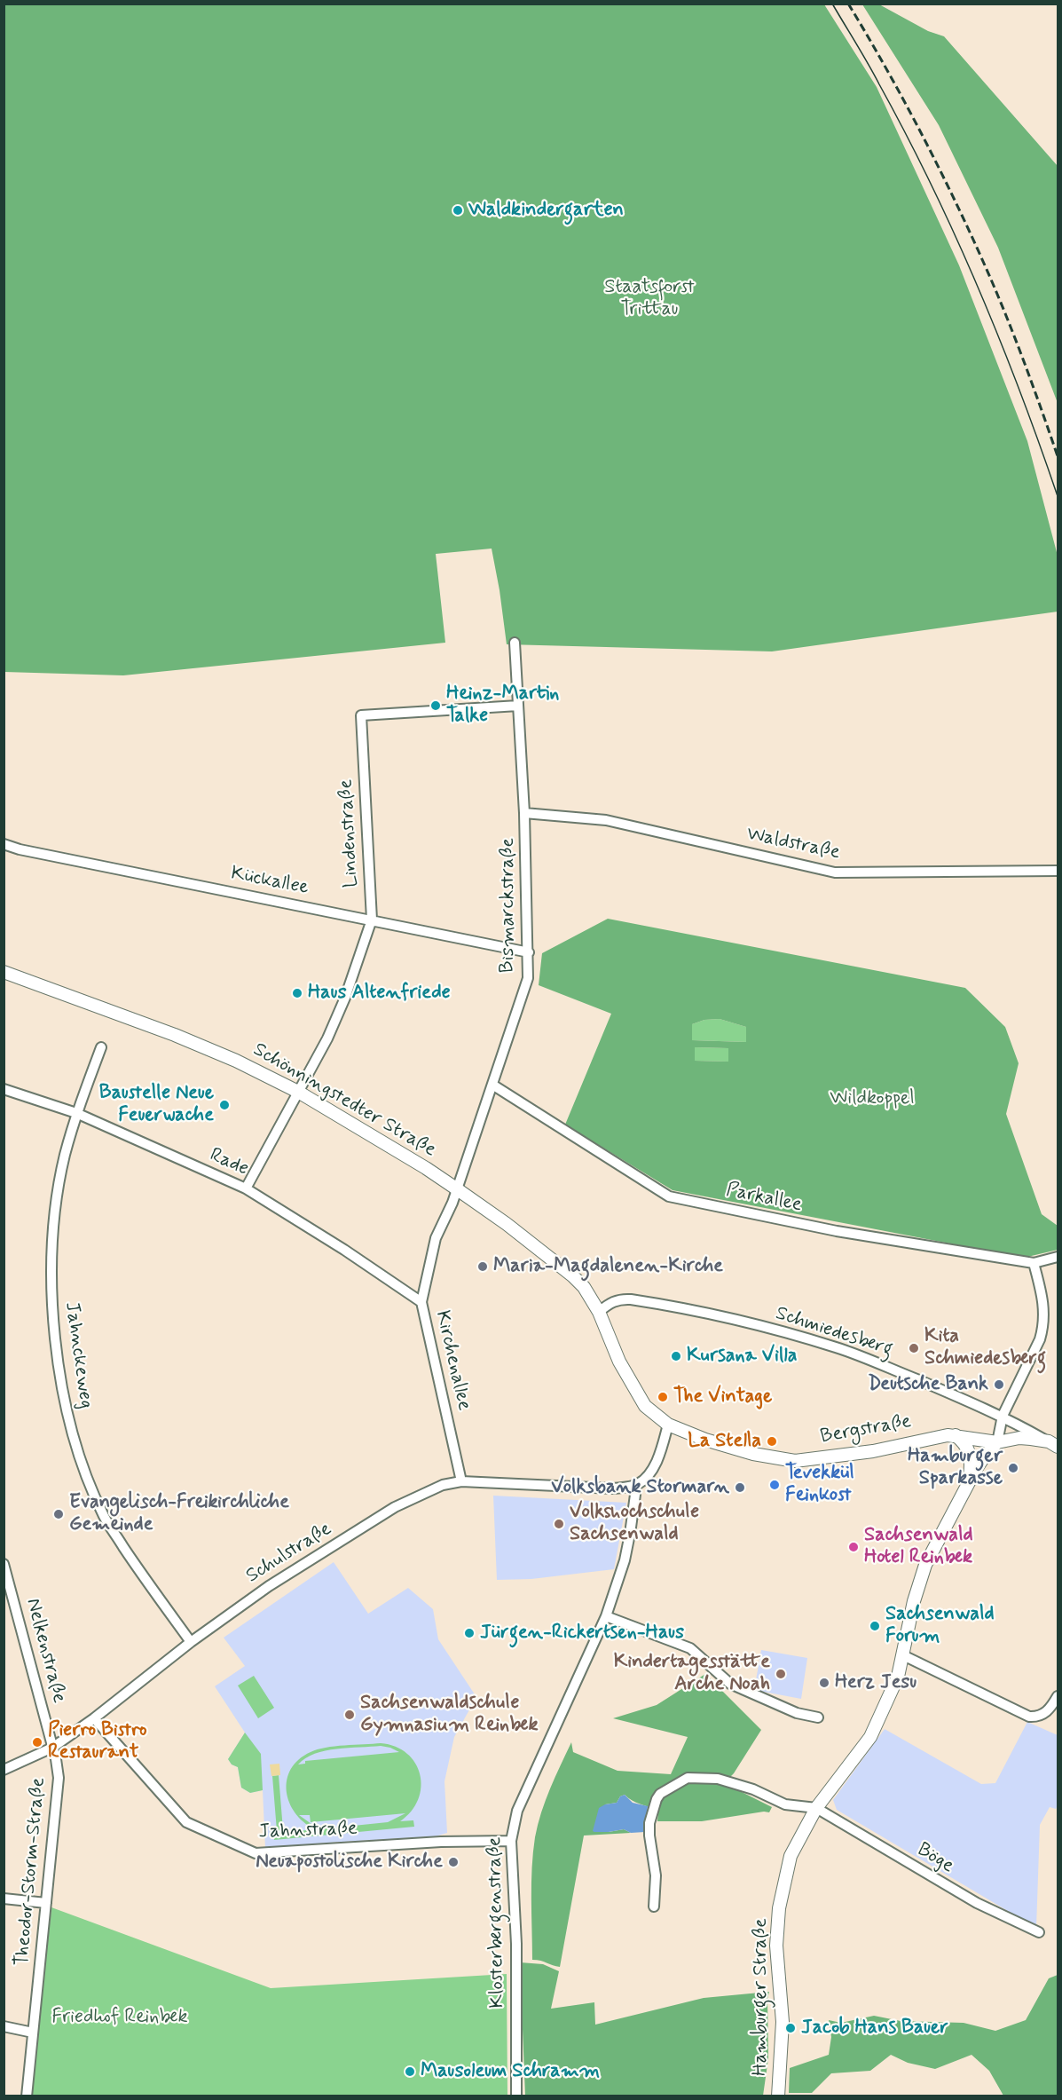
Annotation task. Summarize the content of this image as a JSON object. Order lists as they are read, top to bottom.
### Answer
{
  "streets": {
    "main road": ["Schönningstedter Straße", "Bergstraße", "Hamburger Straße"],
    "street": [
      "Lindenstraße",
      "Waldstraße",
      "Kückallee",
      "Bismarckstraße",
      "Rade",
      "Parkallee",
      "Schmiedesberg",
      "Jahnckeweg",
      "Kirchenallee",
      "Schulstraße",
      "Nelkenstraße",
      "Jahnstraße",
      "Böge",
      "Theodor-Storm-Straße",
      "Klosterbergenstraße"
    ]
  },
  "crossings": [
    ["Lindenstraße", "Kückallee"],
    ["Lindenstraße", "Bismarckstraße"],
    ["Lindenstraße", "Schönningstedter Straße"],
    ["Lindenstraße", "Rade"],
    ["Waldstraße", "Bismarckstraße"],
    ["Kückallee", "Bismarckstraße"],
    ["Bismarckstraße", "Schönningstedter Straße"],
    ["Bismarckstraße", "Parkallee"],
    ["Bismarckstraße", "Kirchenallee"],
    ["Schönningstedter Straße", "Schmiedesberg"],
    ["Schönningstedter Straße", "Kirchenallee"],
    ["Schönningstedter Straße", "Bergstraße"],
    ["Rade", "Jahnckeweg"],
    ["Rade", "Kirchenallee"],
    ["Schmiedesberg", "Bergstraße"],
    ["Jahnckeweg", "Schulstraße"],
    ["Kirchenallee", "Schulstraße"],
    ["Bergstraße", "Hamburger Straße"],
    ["Schulstraße", "Nelkenstraße"],
    ["Schulstraße", "Jahnstraße"],
    ["Schulstraße", "Theodor-Storm-Straße"],
    ["Schulstraße", "Klosterbergenstraße"],
    ["Nelkenstraße", "Theodor-Storm-Straße"],
    ["Jahnstraße", "Klosterbergenstraße"],
    ["Böge", "Hamburger Straße"]
  ],
  "parks": ["Staatsforst Trittau", "Wildkoppel", "Friedhof Reinbek"],
  "places": [
    "Waldkindergarten",
    "Heinz-Martin Talke",
    "Haus Altenfriede",
    "Baustelle Neue Feuerwache",
    "Maria-Magdalenen-Kirche",
    "Kita Schmiedesberg",
    "Kursana Villa",
    "Deutsche Bank",
    "The Vintage",
    "La Stella",
    "Hamburger Sparkasse",
    "Tevekkül Feinkost",
    "Volksbank Stormarn",
    "Evangelisch-Freikirchliche Gemeinde",
    "Volkshochschule Sachsenwald",
    "Sachsenwald Hotel Reinbek",
    "Sachsenwald Forum",
    "Jürgen-Rickertsen-Haus",
    "Kindertagesstätte Arche Noah",
    "Herz Jesu",
    "Sachsenwaldschule Gymnasium Reinbek",
    "Pierro Bistro Restaurant",
    "Neuapostolische Kirche",
    "Jacob Hans Bauer",
    "Mausoleum Schramm"
  ]
}
